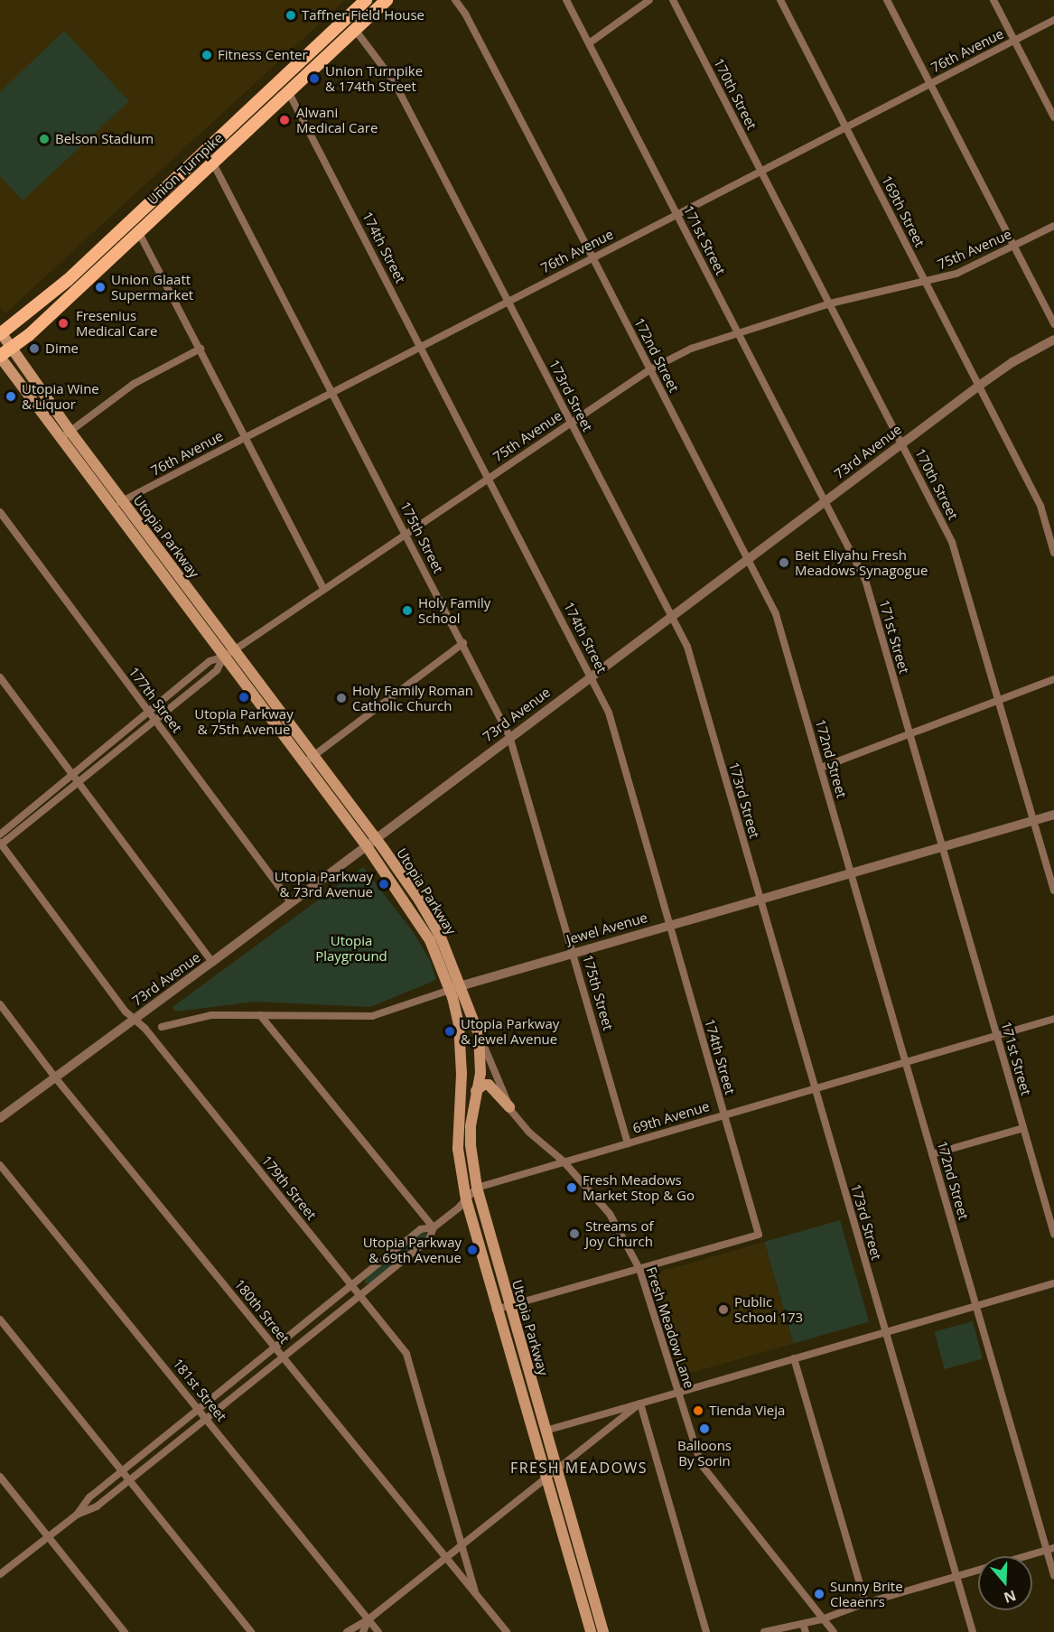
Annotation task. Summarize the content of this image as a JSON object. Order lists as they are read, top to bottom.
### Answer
{
  "streets": {
    "main road": ["Union Turnpike", "Utopia Parkway"],
    "street": [
      "76th Avenue",
      "170th Street",
      "169th Street",
      "171st Street",
      "174th Street",
      "75th Avenue",
      "172nd Street",
      "173rd Street",
      "73rd Avenue",
      "175th Street",
      "177th Street",
      "Jewel Avenue",
      "69th Avenue",
      "179th Street",
      "180th Street",
      "Fresh Meadow Lane",
      "181st Street"
    ]
  },
  "crossings": [
    ["76th Avenue", "170th Street"],
    ["76th Avenue", "169th Street"],
    ["76th Avenue", "171st Street"],
    ["76th Avenue", "174th Street"],
    ["76th Avenue", "172nd Street"],
    ["76th Avenue", "173rd Street"],
    ["76th Avenue", "Utopia Parkway"],
    ["76th Avenue", "175th Street"],
    ["170th Street", "75th Avenue"],
    ["170th Street", "73rd Avenue"],
    ["170th Street", "Jewel Avenue"],
    ["Union Turnpike", "174th Street"],
    ["Union Turnpike", "173rd Street"],
    ["Union Turnpike", "Utopia Parkway"],
    ["Union Turnpike", "175th Street"],
    ["169th Street", "75th Avenue"],
    ["169th Street", "73rd Avenue"],
    ["171st Street", "75th Avenue"],
    ["171st Street", "73rd Avenue"],
    ["171st Street", "Jewel Avenue"],
    ["171st Street", "69th Avenue"],
    ["174th Street", "75th Avenue"],
    ["174th Street", "73rd Avenue"],
    ["174th Street", "Jewel Avenue"],
    ["174th Street", "69th Avenue"],
    ["174th Street", "Fresh Meadow Lane"],
    ["75th Avenue", "172nd Street"],
    ["75th Avenue", "173rd Street"],
    ["75th Avenue", "Utopia Parkway"],
    ["75th Avenue", "175th Street"],
    ["75th Avenue", "177th Street"],
    ["75th Avenue", "179th Street"],
    ["172nd Street", "73rd Avenue"],
    ["172nd Street", "Jewel Avenue"],
    ["172nd Street", "69th Avenue"],
    ["173rd Street", "73rd Avenue"],
    ["173rd Street", "Jewel Avenue"],
    ["173rd Street", "69th Avenue"],
    ["73rd Avenue", "Utopia Parkway"],
    ["73rd Avenue", "175th Street"],
    ["73rd Avenue", "177th Street"],
    ["73rd Avenue", "179th Street"],
    ["73rd Avenue", "180th Street"],
    ["Utopia Parkway", "Jewel Avenue"],
    ["Utopia Parkway", "69th Avenue"],
    ["Utopia Parkway", "Fresh Meadow Lane"],
    ["175th Street", "Jewel Avenue"],
    ["175th Street", "69th Avenue"],
    ["69th Avenue", "Fresh Meadow Lane"],
    ["179th Street", "180th Street"]
  ],
  "districts": ["FRESH MEADOWS"],
  "parks": ["Utopia Playground"],
  "places": [
    "Taffner Field House",
    "Fitness Center",
    "Union Turnpike & 174th Street",
    "Alwani Medical Care",
    "Belson Stadium",
    "Union Glaatt Supermarket",
    "Fresenius Medical Care",
    "Dime",
    "Utopia Wine & Liquor",
    "Beit Eliyahu Fresh Meadows Synagogue",
    "Holy Family School",
    "Utopia Parkway & 75th Avenue",
    "Holy Family Roman Catholic Church",
    "Utopia Parkway & 73rd Avenue",
    "Utopia Parkway & Jewel Avenue",
    "Fresh Meadows Market Stop & Go",
    "Streams of Joy Church",
    "Utopia Parkway & 69th Avenue",
    "Public School 173",
    "Tienda Vieja",
    "Balloons By Sorin",
    "Sunny Brite Cleaenrs"
  ],
  "north": "bottom"
}
